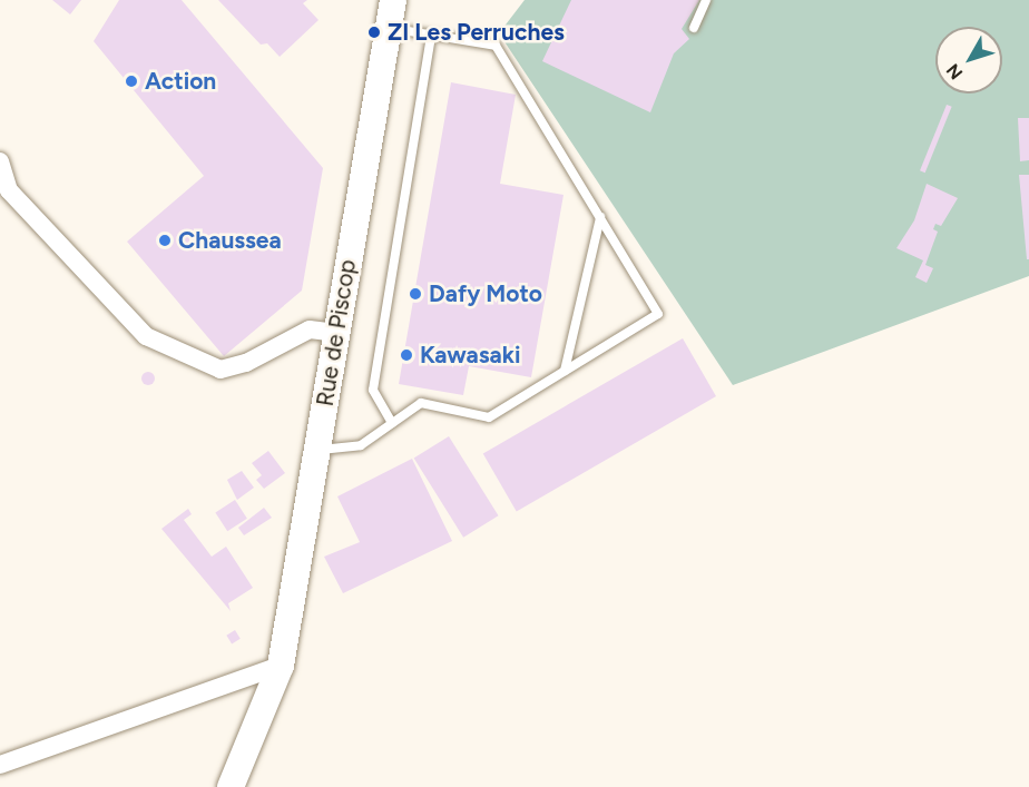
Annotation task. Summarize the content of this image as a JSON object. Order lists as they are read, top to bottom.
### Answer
{
  "streets": {
    "street": ["Rue de Piscop"]
  },
  "places": [
    "ZI Les Perruches",
    "Action",
    "Chaussea",
    "Dafy Moto",
    "Kawasaki"
  ],
  "north": "bottom left"
}
